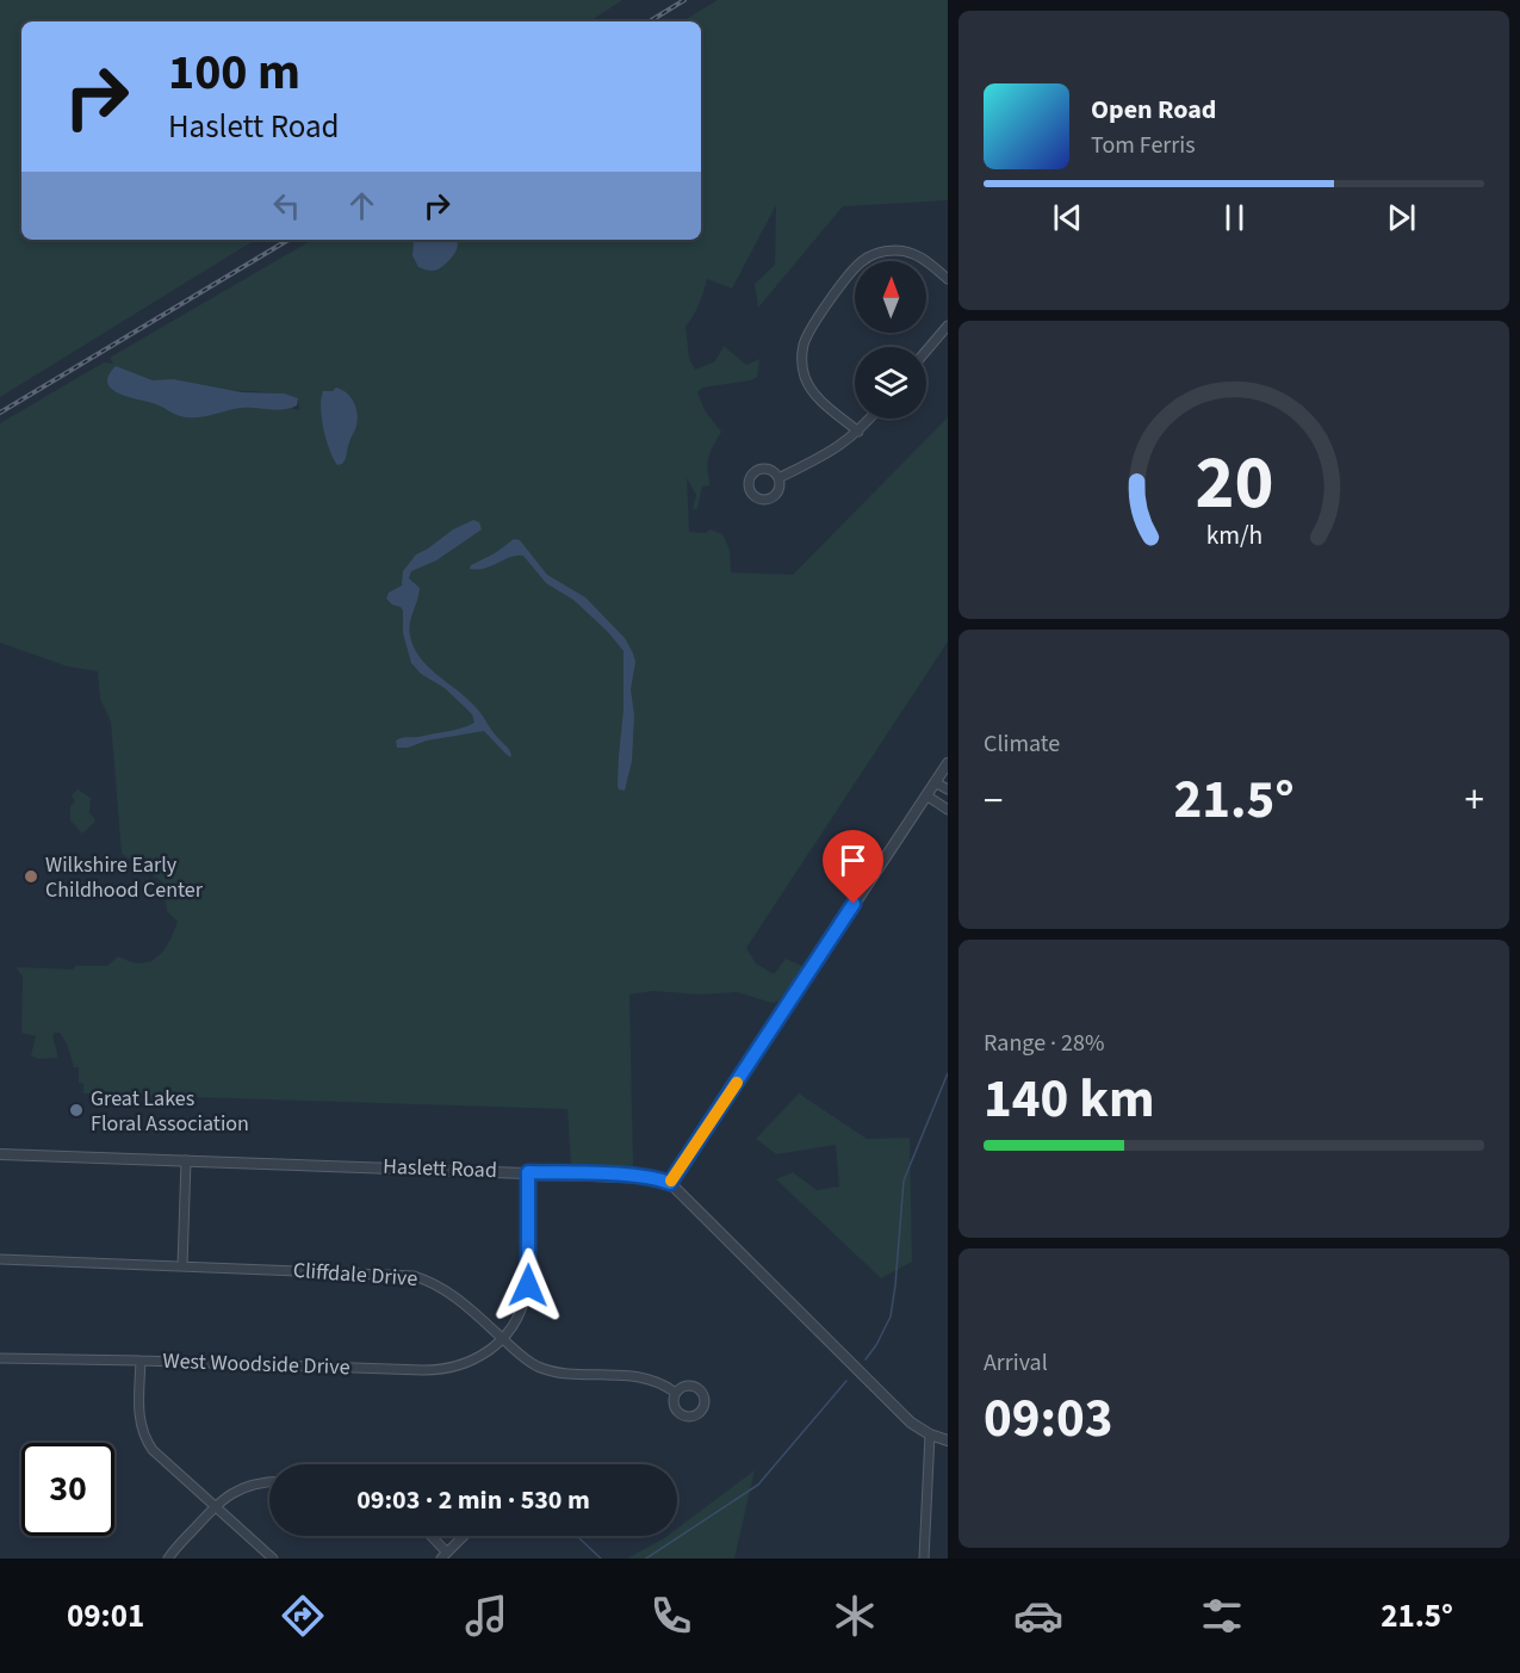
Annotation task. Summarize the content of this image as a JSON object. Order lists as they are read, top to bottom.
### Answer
{
  "streets": {
    "street": ["Haslett Road", "Cliffdale Drive", "West Woodside Drive"]
  },
  "crossings": [
    ["Cliffdale Drive", "West Woodside Drive"]
  ],
  "places": ["Wilkshire Early Childhood Center", "Great Lakes Floral Association"],
  "north": "top",
  "page": {
    "turn": ["100 m", "Haslett Road"],
    "song": ["Open Road", "Tom Ferris"],
    "tile": [
      "Climate",
      ["Range · 28%", "140 km"],
      ["Arrival", "09:03"]
    ],
    "heat": ["−", "21.5°", "+"],
    "limit": "30",
    "trip": "09:03 · 2 min · 530 m",
    "tabs": ["09:01", "21.5°"],
    "gauge": ["20", "km/h"]
  }
}
